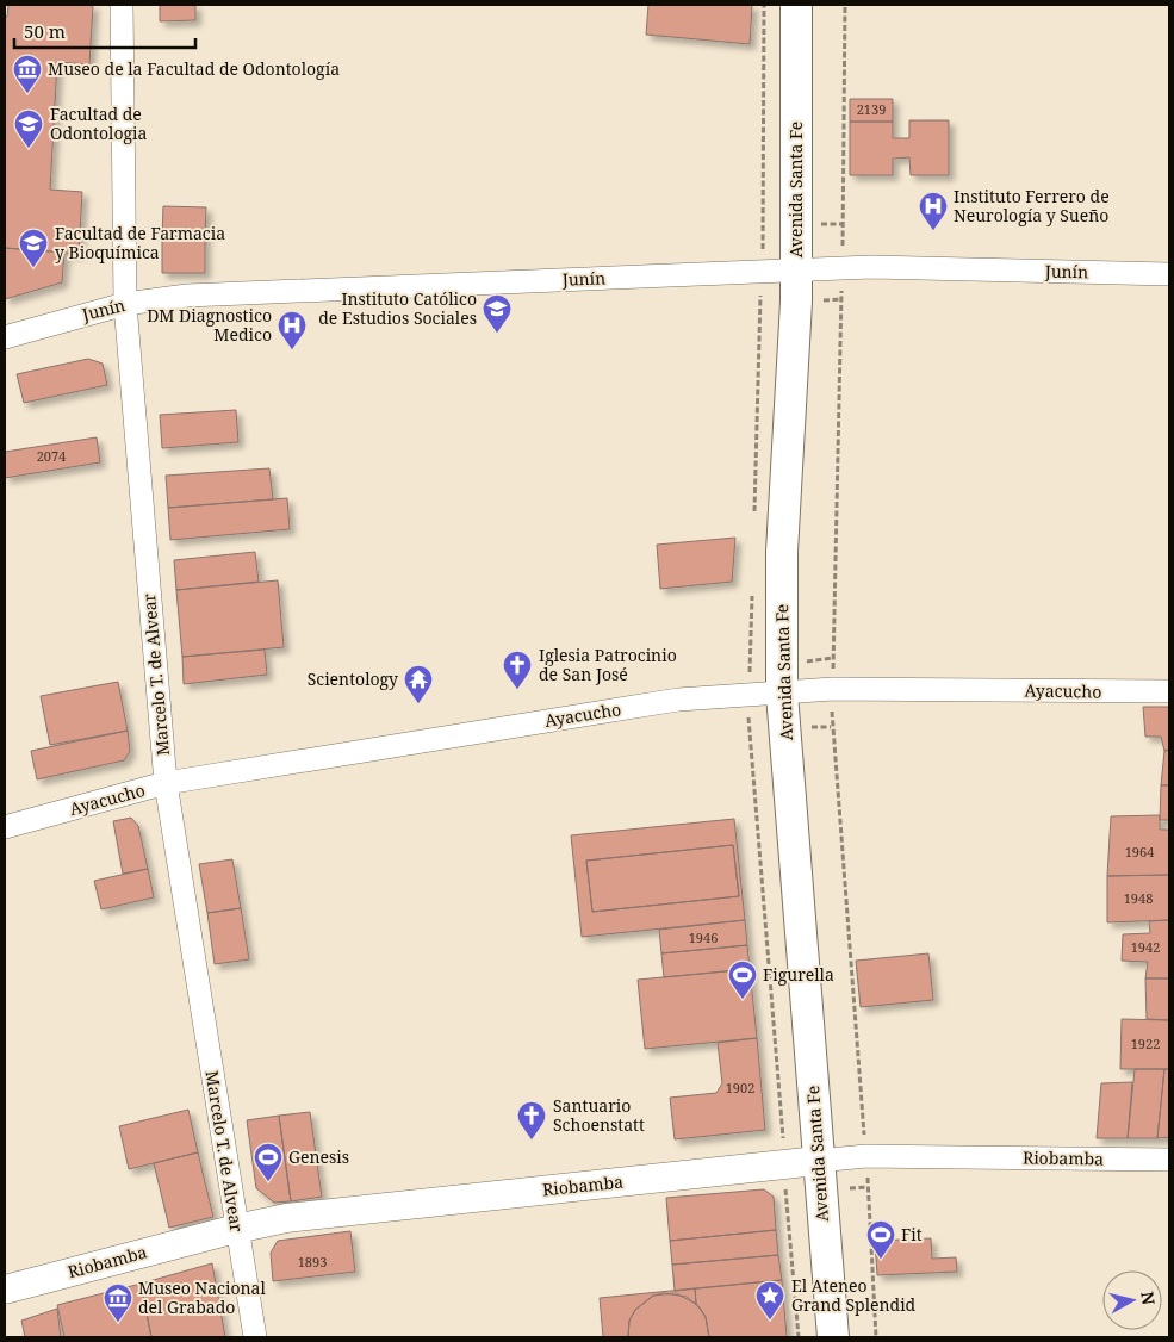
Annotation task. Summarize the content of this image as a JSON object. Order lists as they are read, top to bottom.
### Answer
{
  "streets": {
    "main road": ["Avenida Santa Fe"],
    "street": [
      "Junín",
      "Marcelo T. de Alvear",
      "Ayacucho",
      "Riobamba"
    ]
  },
  "crossings": [
    ["Avenida Santa Fe", "Junín"],
    ["Avenida Santa Fe", "Ayacucho"],
    ["Avenida Santa Fe", "Riobamba"],
    ["Junín", "Marcelo T. de Alvear"],
    ["Marcelo T. de Alvear", "Ayacucho"],
    ["Marcelo T. de Alvear", "Riobamba"]
  ],
  "places": {
    "museum": ["Museo de la Facultad de Odontología", "Museo Nacional del Grabado"],
    "school or university": ["Facultad de Odontologia", "Facultad de Farmacia y Bioquímica", "Instituto Católico de Estudios Sociales"],
    "hospital": ["Instituto Ferrero de Neurología y Sueño", "DM Diagnostico Medico"],
    "church": ["Iglesia Patrocinio de San José", "Santuario Schoenstatt"],
    "temple": ["Scientology"],
    "sports": ["Figurella", "Genesis", "Fit"],
    "place": ["El Ateneo Grand Splendid"]
  },
  "house_numbers": [
    "2139",
    "2074",
    "1964",
    "1948",
    "1946",
    "1942",
    "1922",
    "1902",
    "1893"
  ],
  "scale_bar": "50 m",
  "north": "right"
}
